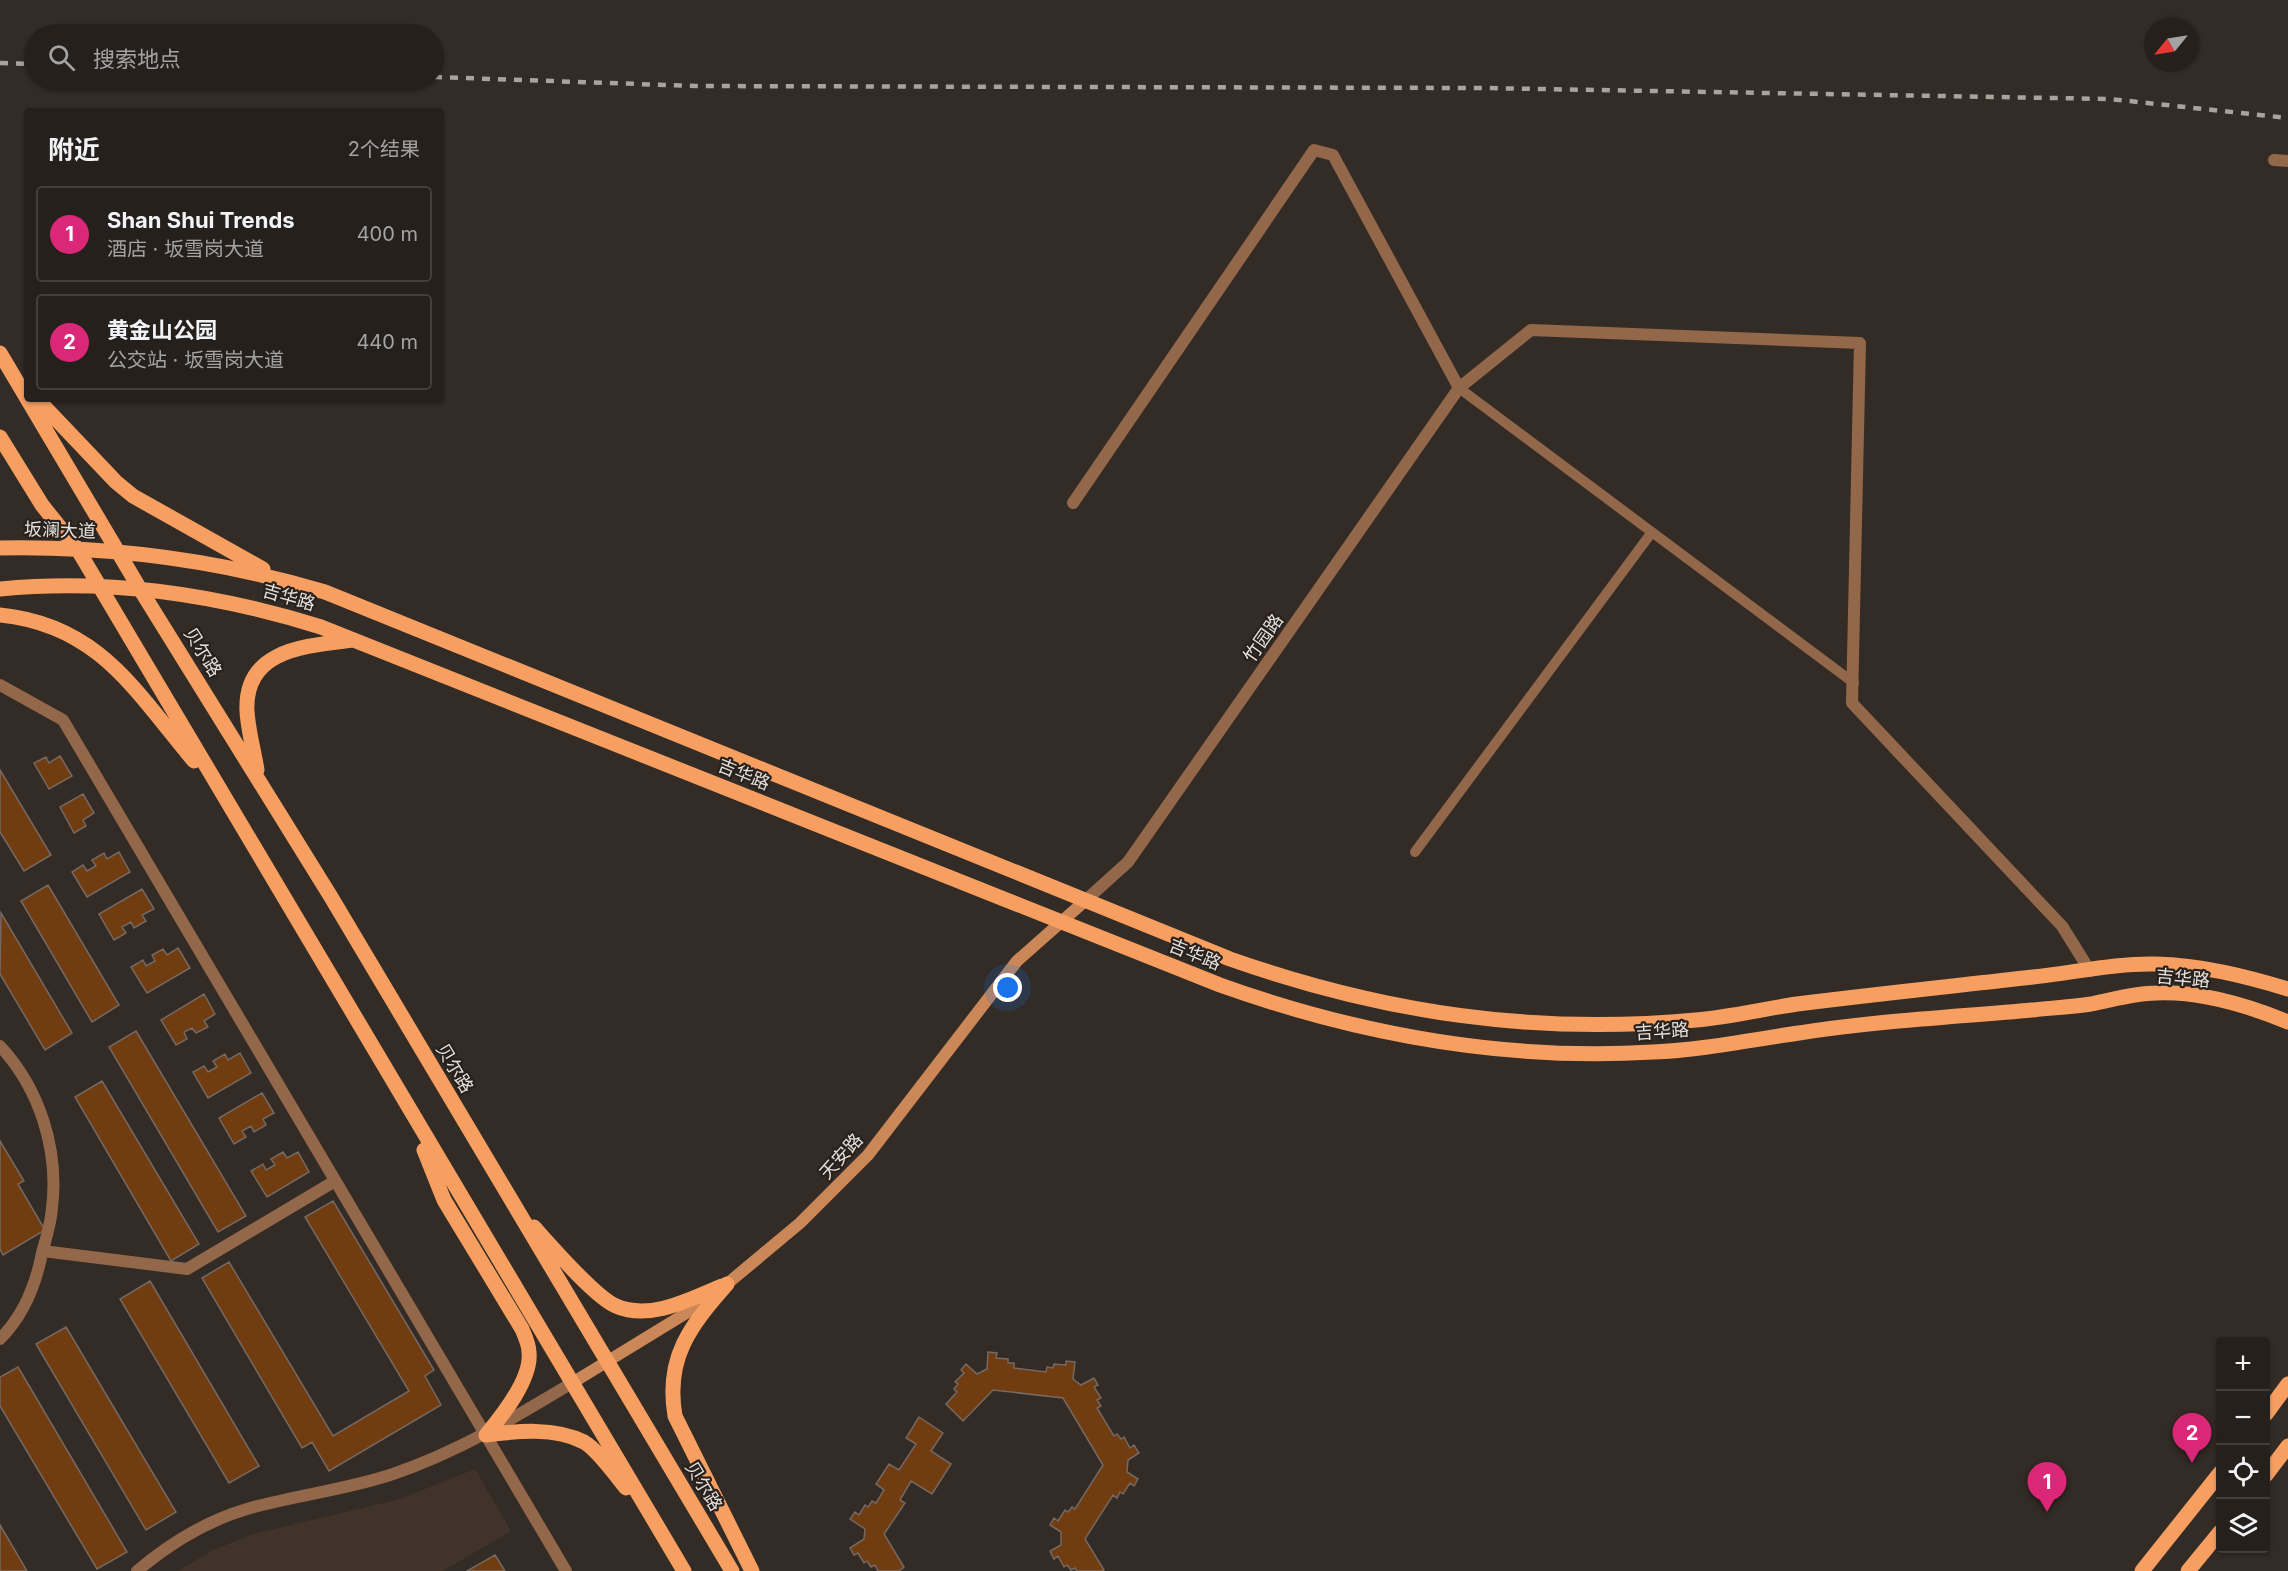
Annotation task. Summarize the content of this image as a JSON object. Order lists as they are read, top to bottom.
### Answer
{
  "streets": {
    "main road": ["坂澜大道", "吉华路", "贝尔路"],
    "street": ["竹园路", "天安路"]
  },
  "crossings": [
    ["坂澜大道", "吉华路"],
    ["吉华路", "竹园路"],
    ["吉华路", "贝尔路"],
    ["吉华路", "天安路"],
    ["竹园路", "天安路"],
    ["贝尔路", "天安路"]
  ],
  "north": "bottom left",
  "page": {
    "search": "搜索地点",
    "heading": ["附近", "2个结果"],
    "list": [
      {
        "mark": "1",
        "name": "Shan Shui Trends",
        "note": "酒店 · 坂雪岗大道",
        "value": "400 m"
      },
      {
        "mark": "2",
        "name": "黄金山公园",
        "note": "公交站 · 坂雪岗大道",
        "value": "440 m"
      }
    ],
    "map_buttons": ["+", "−"],
    "pins": ["2", "1"]
  }
}
